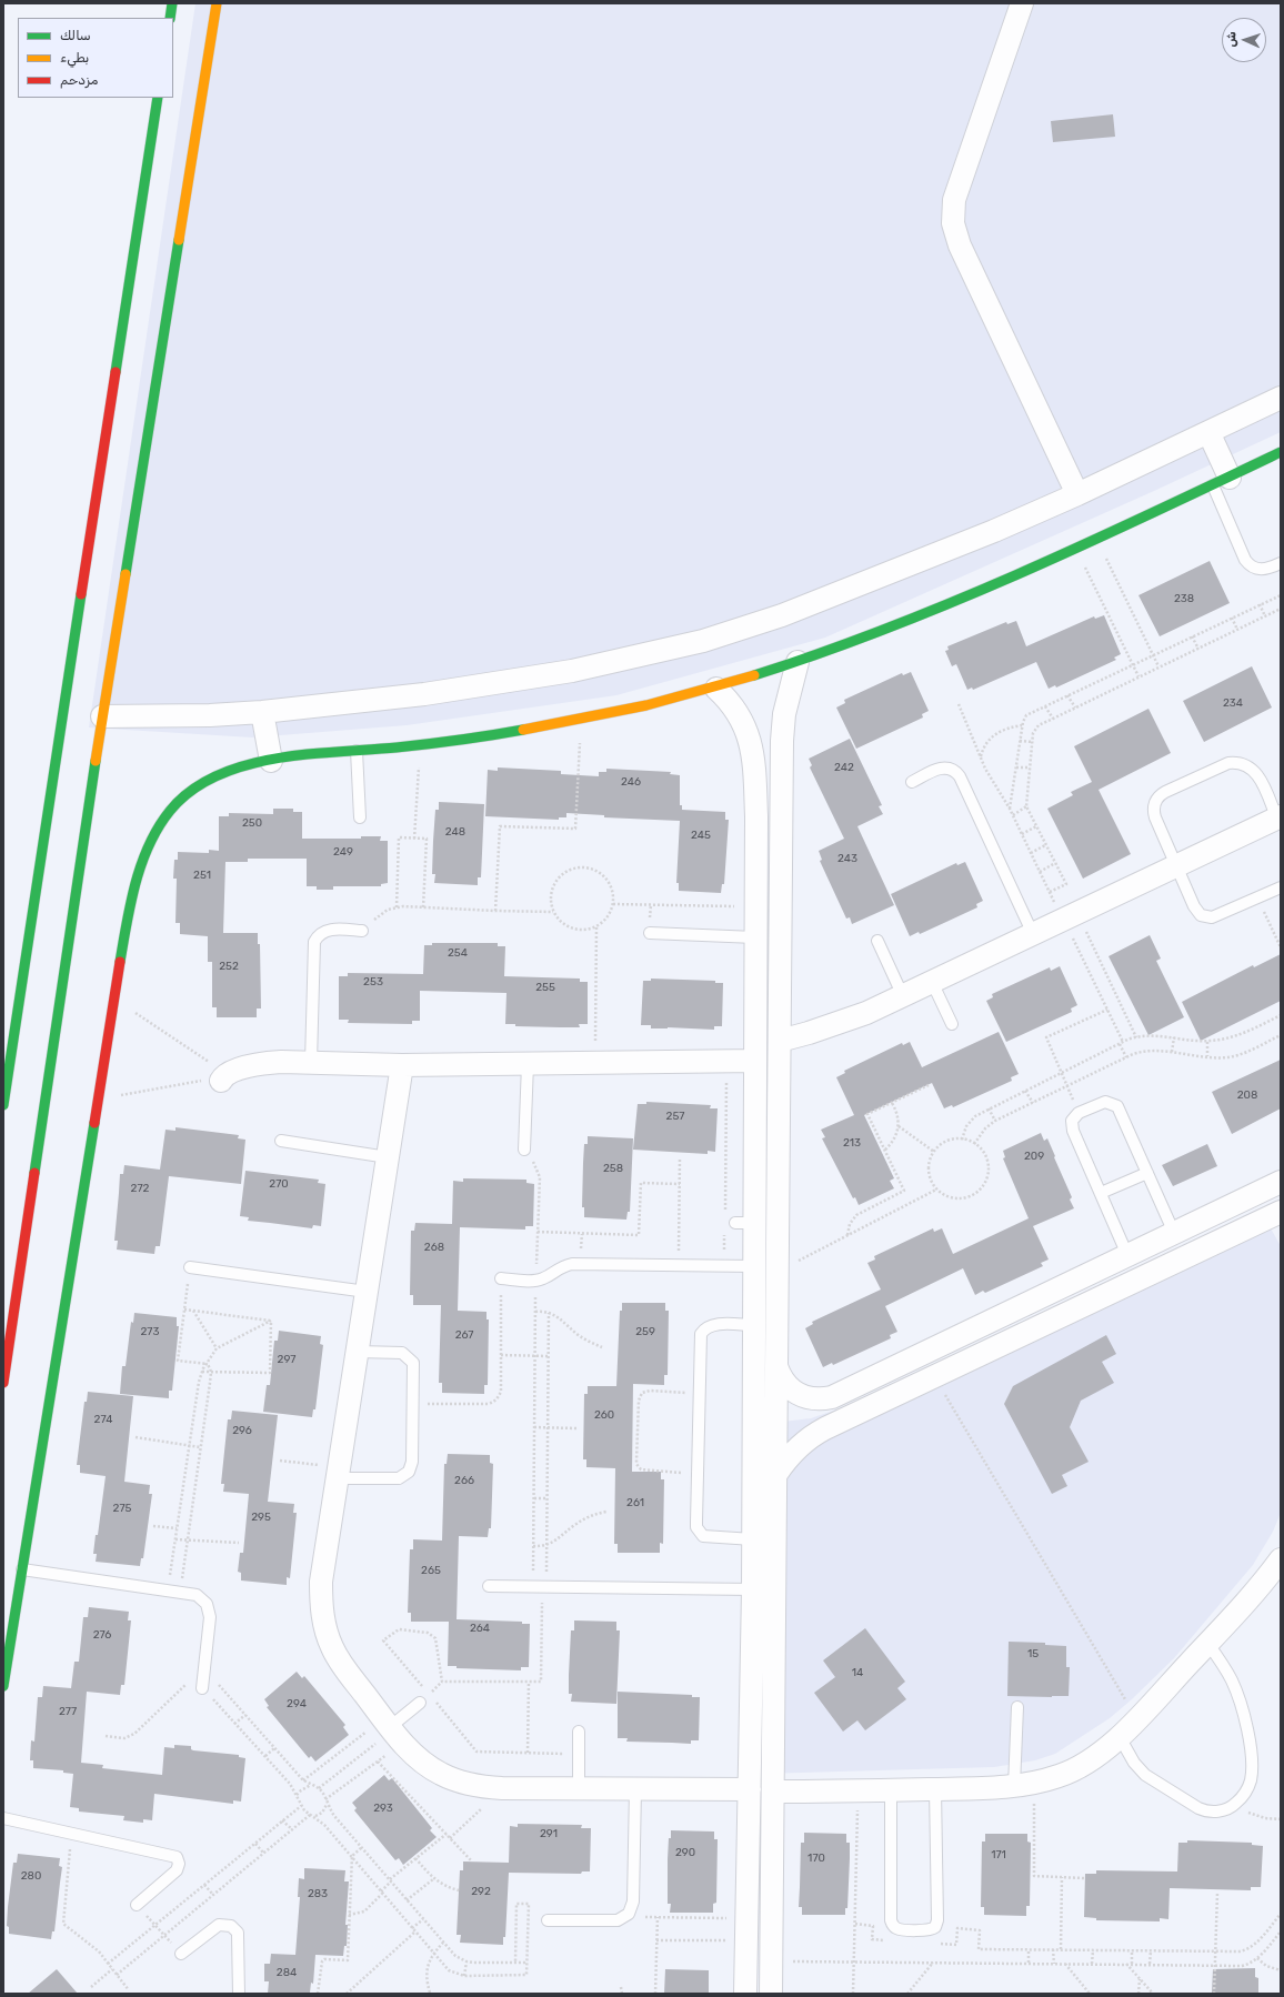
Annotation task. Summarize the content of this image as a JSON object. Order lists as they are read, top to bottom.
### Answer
{
  "house_numbers": [
    "238",
    "234",
    "242",
    "246",
    "250",
    "248",
    "245",
    "249",
    "243",
    "251",
    "254",
    "252",
    "253",
    "255",
    "208",
    "257",
    "213",
    "209",
    "258",
    "270",
    "272",
    "268",
    "273",
    "259",
    "267",
    "297",
    "260",
    "274",
    "296",
    "266",
    "261",
    "275",
    "295",
    "265",
    "264",
    "276",
    "15",
    "14",
    "294",
    "277",
    "293",
    "291",
    "290",
    "171",
    "170",
    "280",
    "292",
    "283",
    "284"
  ],
  "legend": ["سالك", "بطيء", "مزدحم"],
  "north": "left"
}
